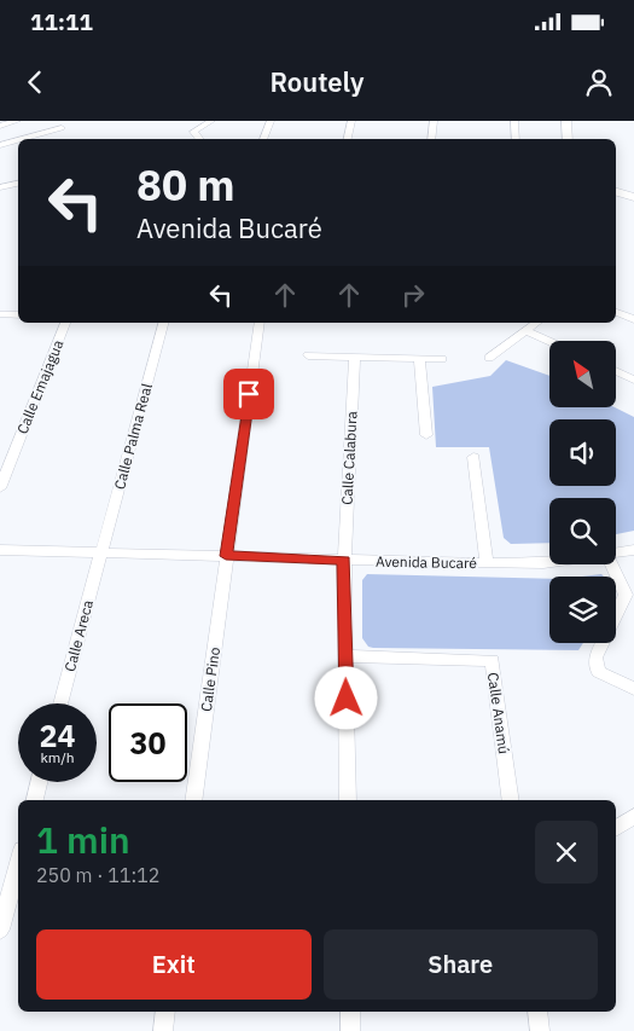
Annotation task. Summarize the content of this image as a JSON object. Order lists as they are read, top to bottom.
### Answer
{
  "streets": {
    "street": [
      "Calle Emajagua",
      "Calle Palma Real",
      "Calle Calabura",
      "Avenida Bucaré",
      "Calle Areca",
      "Calle Pino",
      "Calle Anamú"
    ]
  },
  "crossings": [
    ["Calle Palma Real", "Avenida Bucaré"],
    ["Calle Palma Real", "Calle Areca"],
    ["Calle Calabura", "Avenida Bucaré"],
    ["Calle Calabura", "Calle Anamú"],
    ["Avenida Bucaré", "Calle Areca"],
    ["Avenida Bucaré", "Calle Pino"]
  ],
  "north": "top left",
  "page": {
    "status": "11:11",
    "header": "Routely",
    "turn": ["80 m", "Avenida Bucaré"],
    "speed": "24 km/h",
    "limit": "30",
    "heading": ["1 min", "250 m · 11:12"],
    "buttons": ["Exit", "Share"]
  }
}
